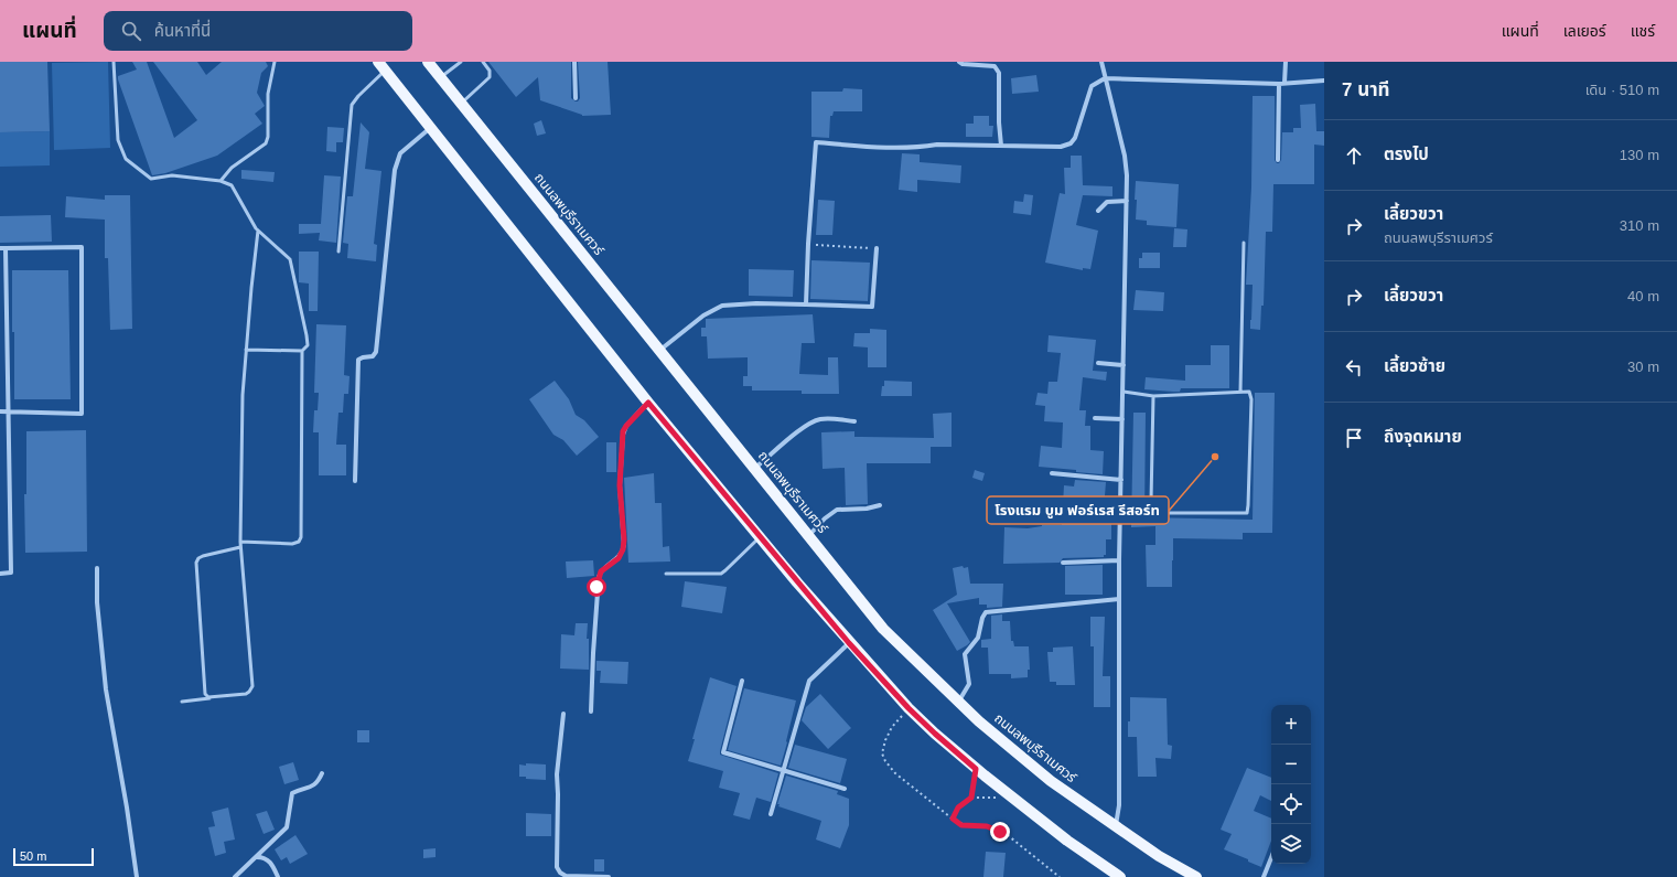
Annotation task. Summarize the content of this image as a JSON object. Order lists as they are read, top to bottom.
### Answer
{
  "streets": {
    "main road": ["ถนนลพบุรีราเมศวร์"]
  },
  "places": ["โรงแรม บูม ฟอร์เรส รีสอร์ท"],
  "scale_bar": "50 m",
  "page": {
    "header": "แผนที่",
    "search": "ค้นหาที่นี่",
    "nav": ["แผนที่", "เลเยอร์", "แชร์"],
    "heading": ["7 นาที", "เดิน · 510 m"],
    "list": [
      ["ตรงไป", "130 m"],
      ["เลี้ยวขวา", "ถนนลพบุรีราเมศวร์", "310 m"],
      ["เลี้ยวขวา", "40 m"],
      ["เลี้ยวซ้าย", "30 m"],
      "ถึงจุดหมาย"
    ],
    "map_buttons": ["+", "−"],
    "scale": "50 m"
  }
}
